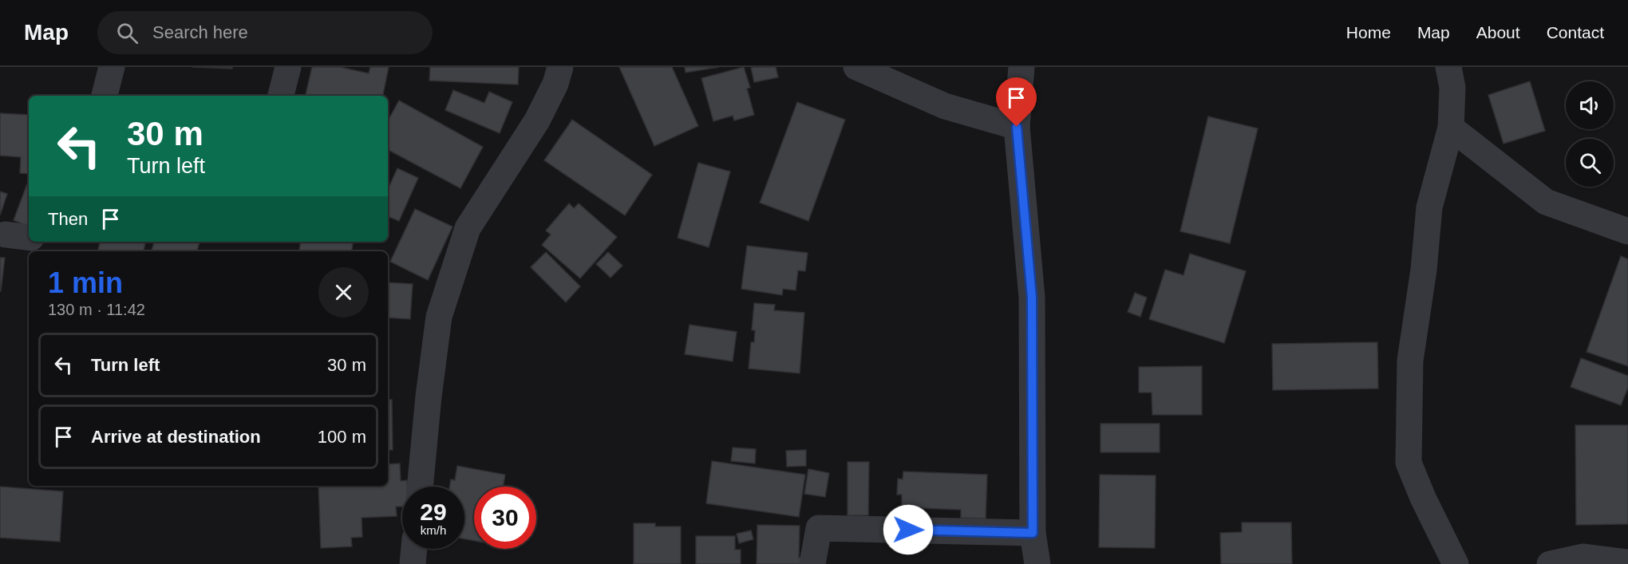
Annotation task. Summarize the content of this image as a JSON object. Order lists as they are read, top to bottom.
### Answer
{
  "page": {
    "header": "Map",
    "search": "Search here",
    "nav": [
      "Home",
      "Map",
      "About",
      "Contact"
    ],
    "turn": ["30 m", "Turn left"],
    "then": "Then",
    "heading": ["1 min", "130 m · 11:42"],
    "list": [
      {
        "name": "Turn left",
        "value": "30 m"
      },
      {
        "name": "Arrive at destination",
        "value": "100 m"
      }
    ],
    "speed": "29 km/h",
    "limit": "30"
  }
}
